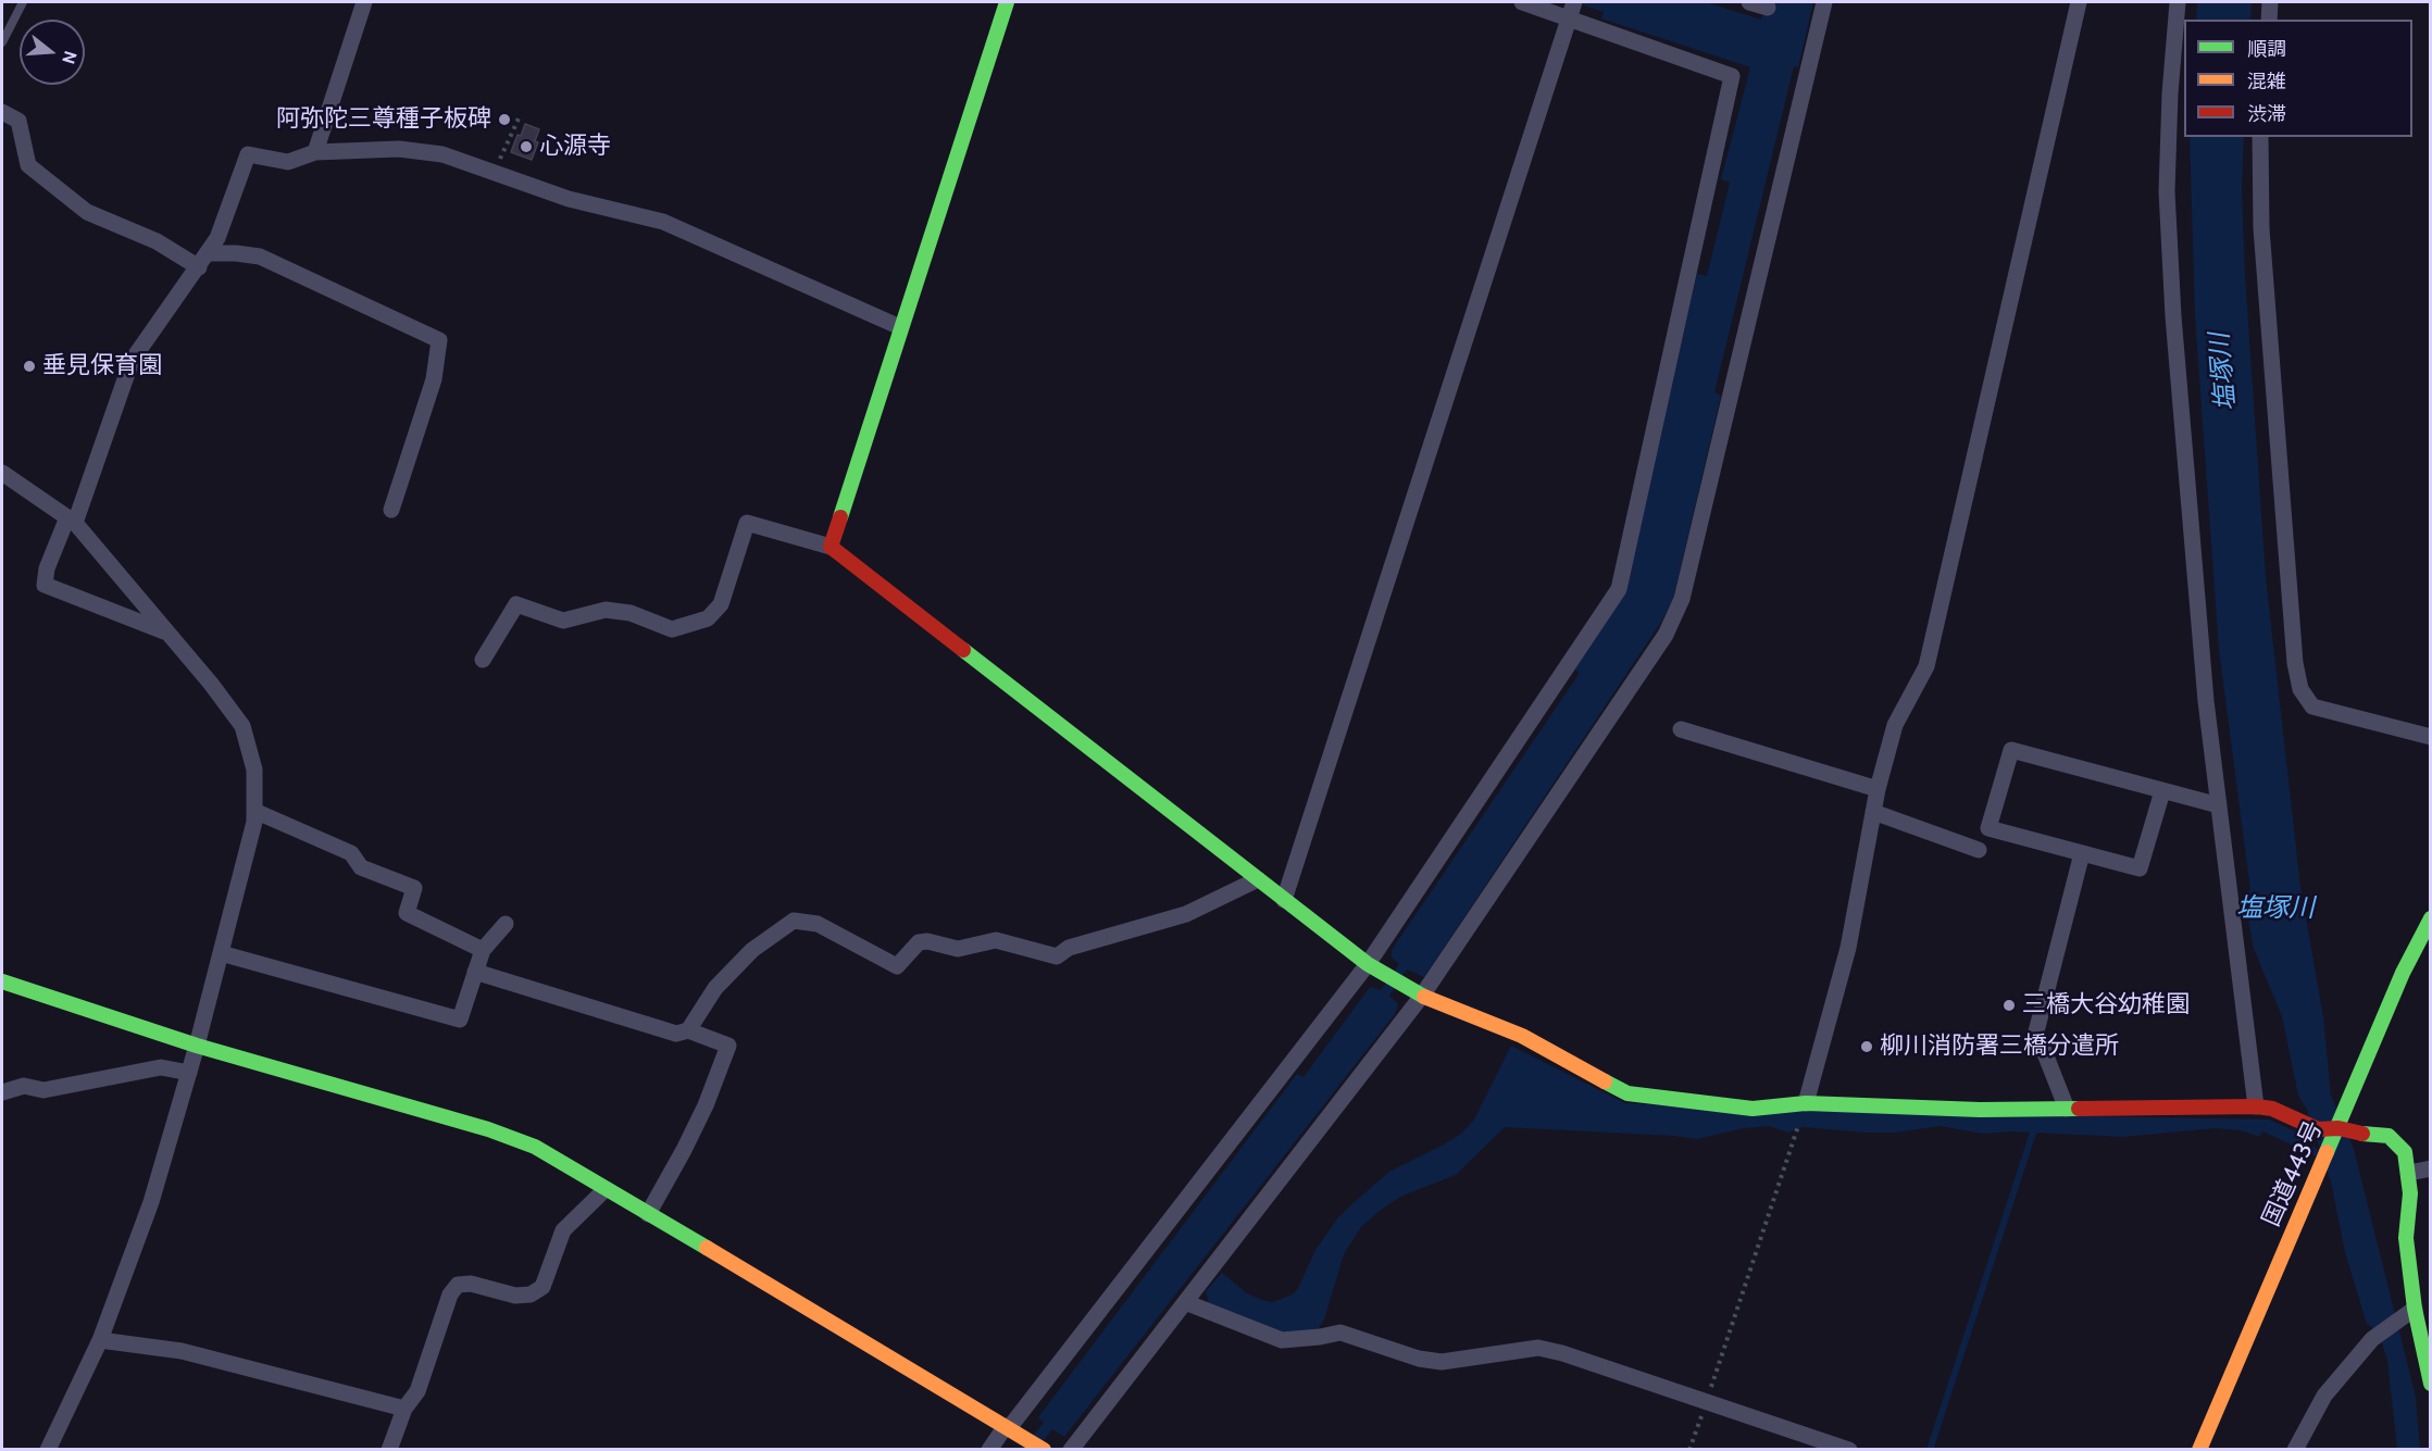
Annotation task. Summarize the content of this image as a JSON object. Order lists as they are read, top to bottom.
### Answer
{
  "streets": {
    "main road": ["国道443号"]
  },
  "water": ["塩塚川"],
  "places": [
    "阿弥陀三尊種子板碑",
    "心源寺",
    "垂見保育園",
    "三橋大谷幼稚園",
    "柳川消防署三橋分遣所"
  ],
  "legend": ["順調", "混雑", "渋滞"],
  "north": "right"
}
